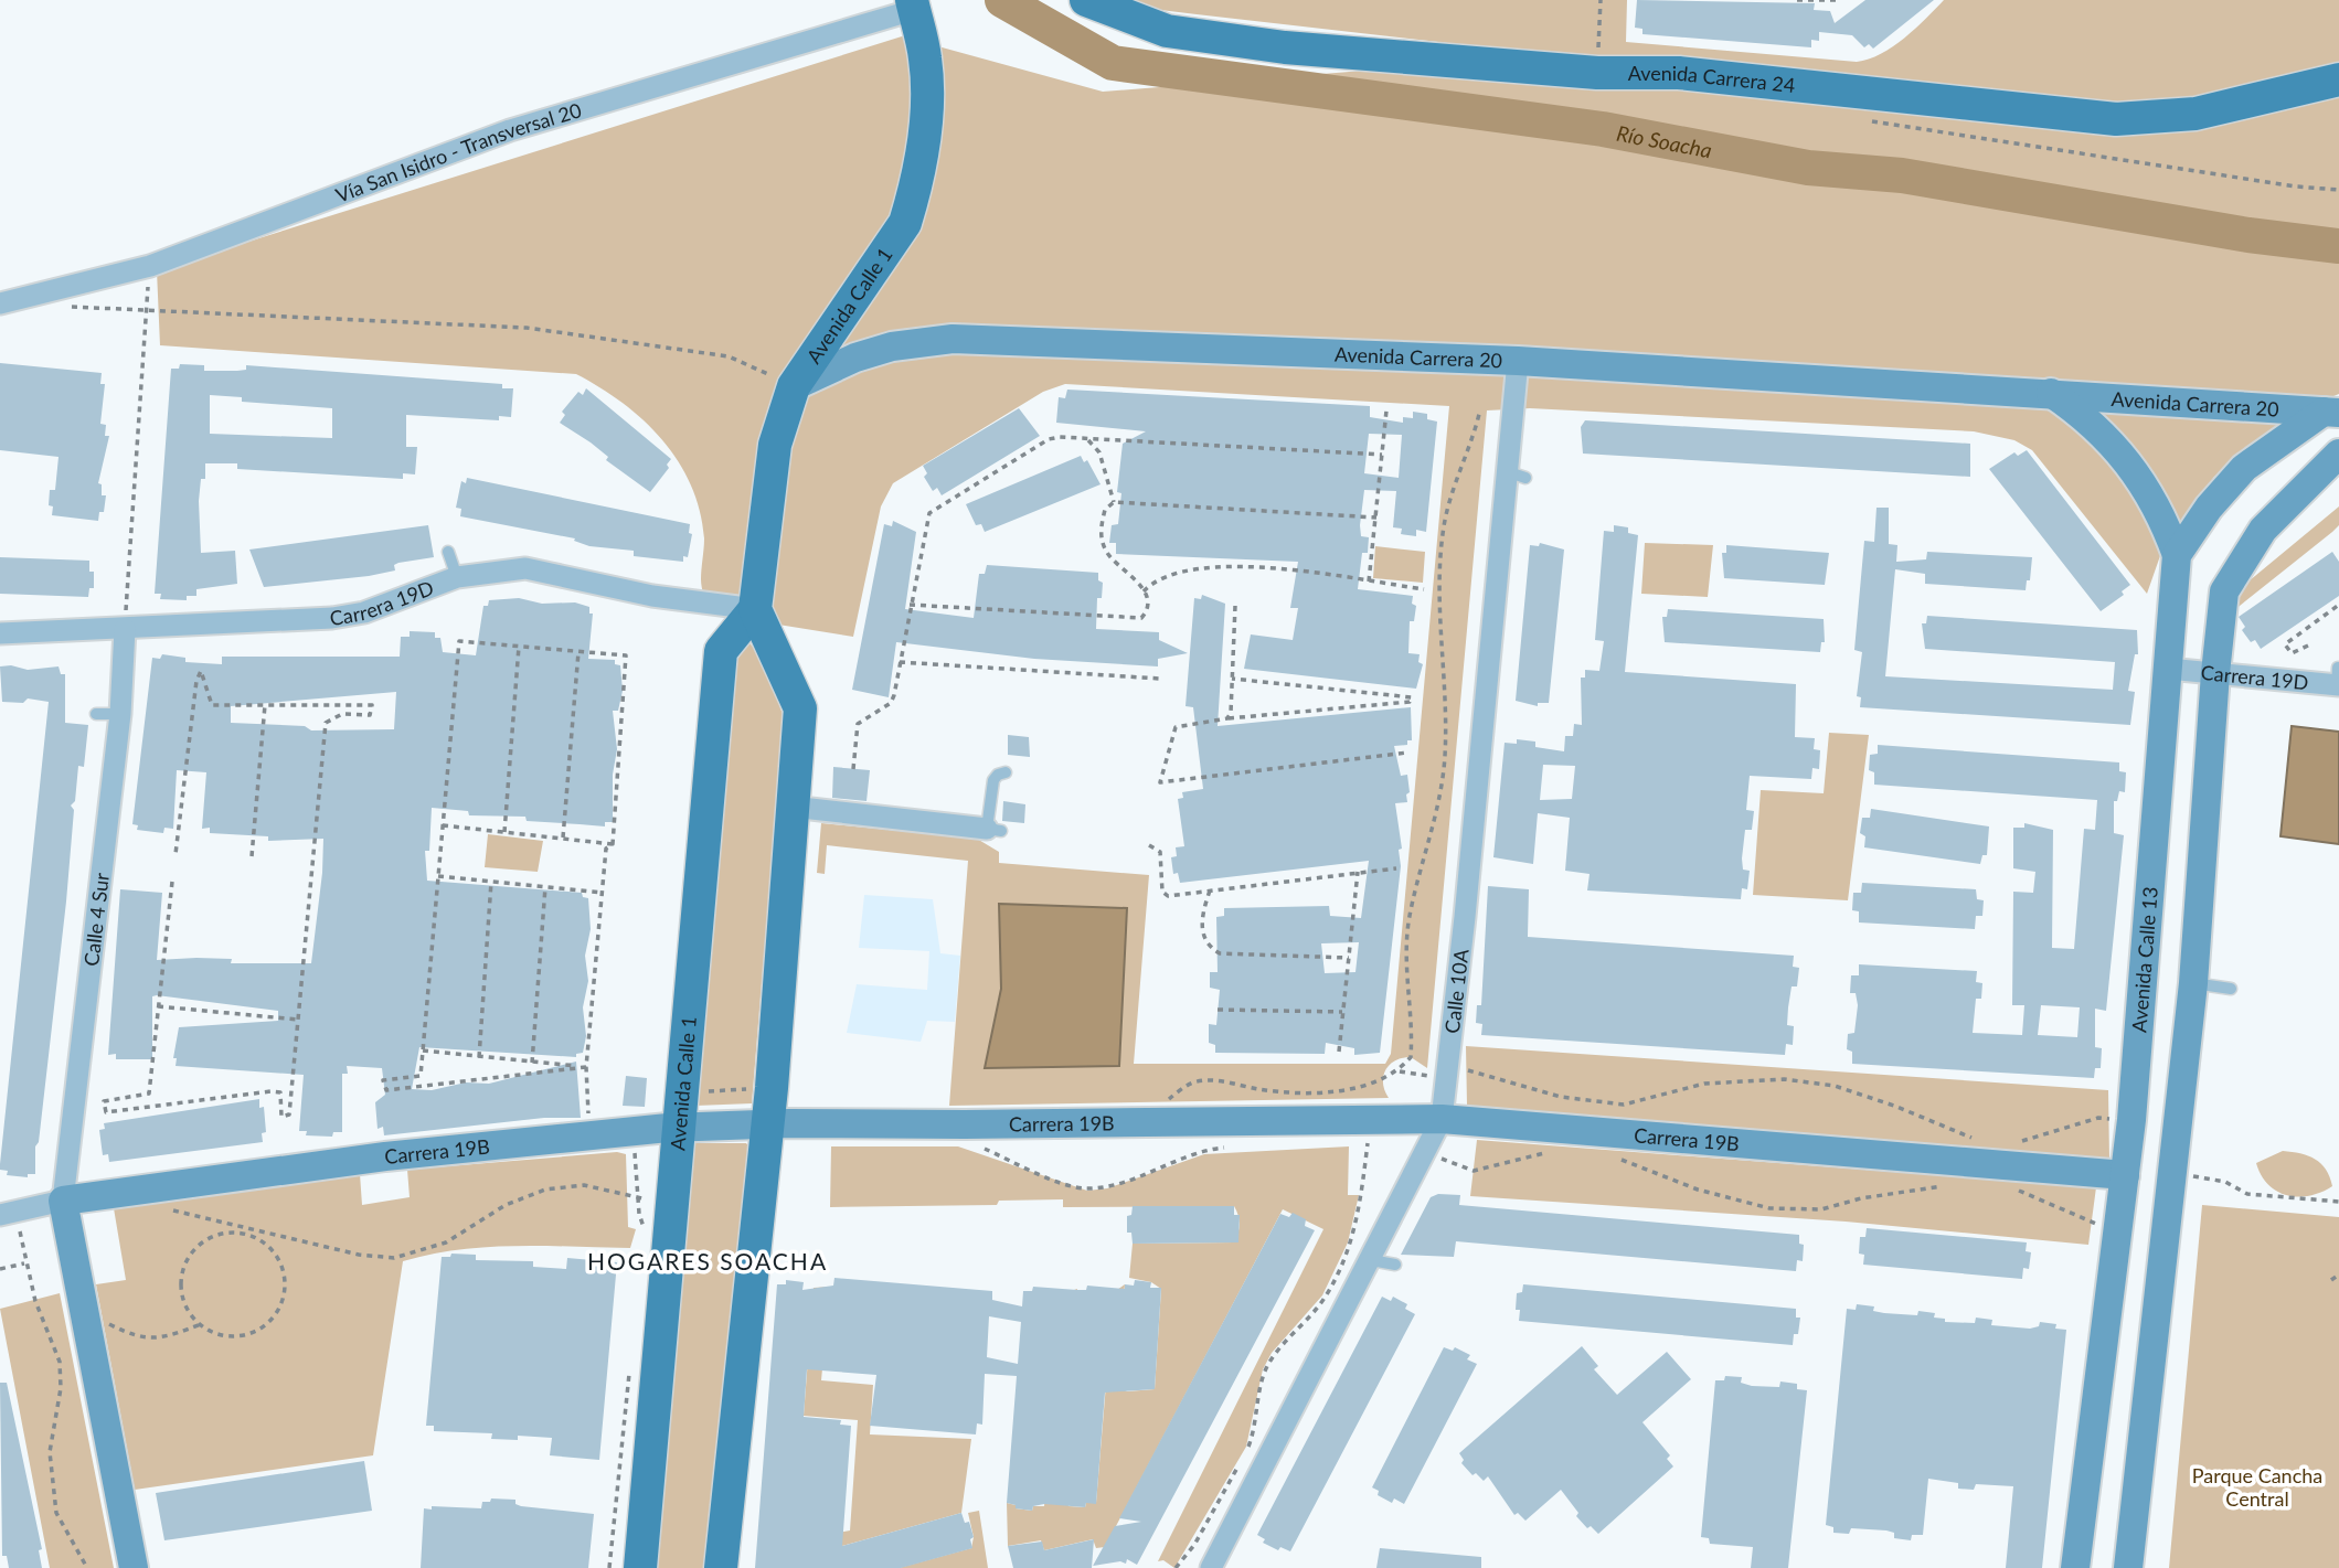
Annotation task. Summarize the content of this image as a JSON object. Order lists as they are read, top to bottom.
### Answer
{
  "streets": {
    "main road": ["Avenida Carrera 24", "Avenida Calle 1"],
    "street": [
      "Vía San Isidro - Transversal 20",
      "Avenida Carrera 20",
      "Carrera 19D",
      "Calle 4 Sur",
      "Avenida Calle 13",
      "Calle 10A",
      "Carrera 19B"
    ]
  },
  "crossings": [
    ["Vía San Isidro - Transversal 20", "Avenida Calle 1"],
    ["Avenida Calle 1", "Avenida Carrera 20"],
    ["Avenida Calle 1", "Carrera 19D"],
    ["Avenida Calle 1", "Carrera 19B"],
    ["Avenida Carrera 20", "Avenida Calle 13"],
    ["Avenida Carrera 20", "Calle 10A"],
    ["Carrera 19D", "Calle 4 Sur"],
    ["Carrera 19D", "Avenida Calle 13"],
    ["Calle 4 Sur", "Carrera 19B"],
    ["Avenida Calle 13", "Carrera 19B"],
    ["Calle 10A", "Carrera 19B"]
  ],
  "districts": ["HOGARES SOACHA"],
  "water": ["Río Soacha"],
  "parks": ["Parque Cancha Central"]
}
